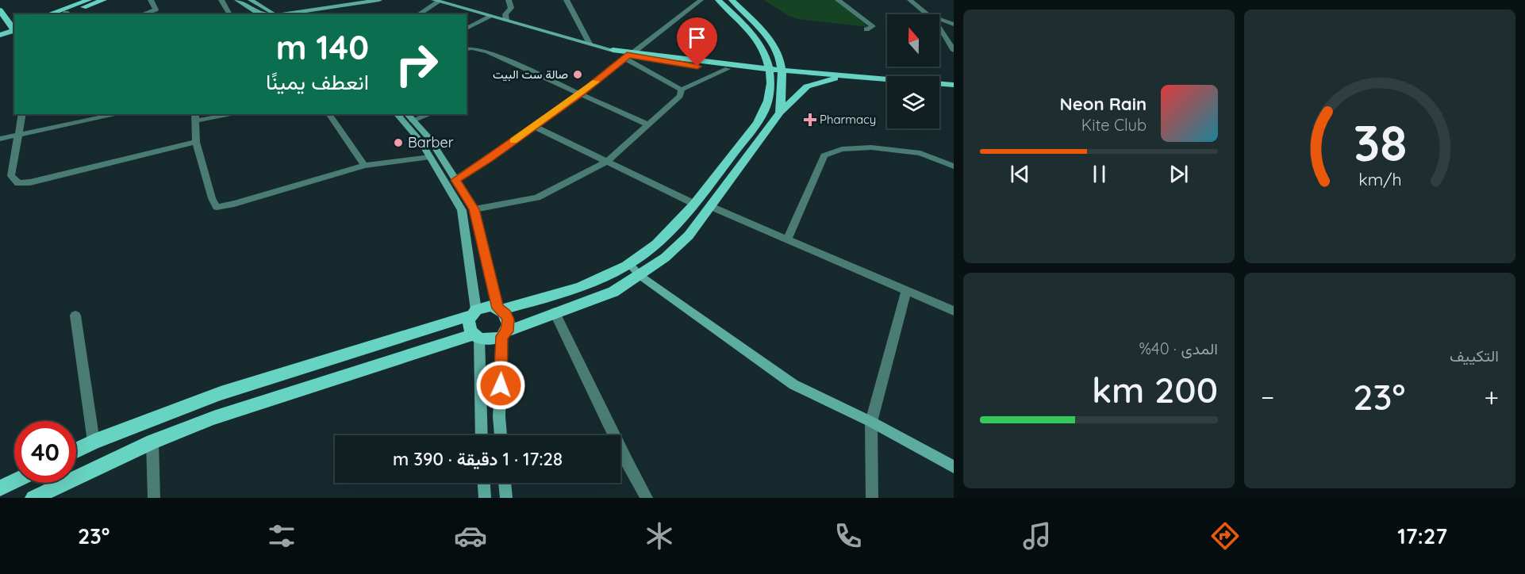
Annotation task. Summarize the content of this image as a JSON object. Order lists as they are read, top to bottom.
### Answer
{
  "places": {
    "other": ["صالة ست البيت", "Barber"],
    "health": ["Pharmacy"]
  },
  "north": "top",
  "page": {
    "turn": ["140 m", "انعطف يمينًا"],
    "song": ["Neon Rain", "Kite Club"],
    "tile": [
      "التكييف",
      ["المدى · 40%", "200 km"]
    ],
    "heat": ["−", "23°", "+"],
    "limit": "40",
    "trip": "17:28 · 1 دقيقة · 390 m",
    "tabs": ["17:27", "23°"],
    "gauge": ["38", "km/h"]
  }
}
